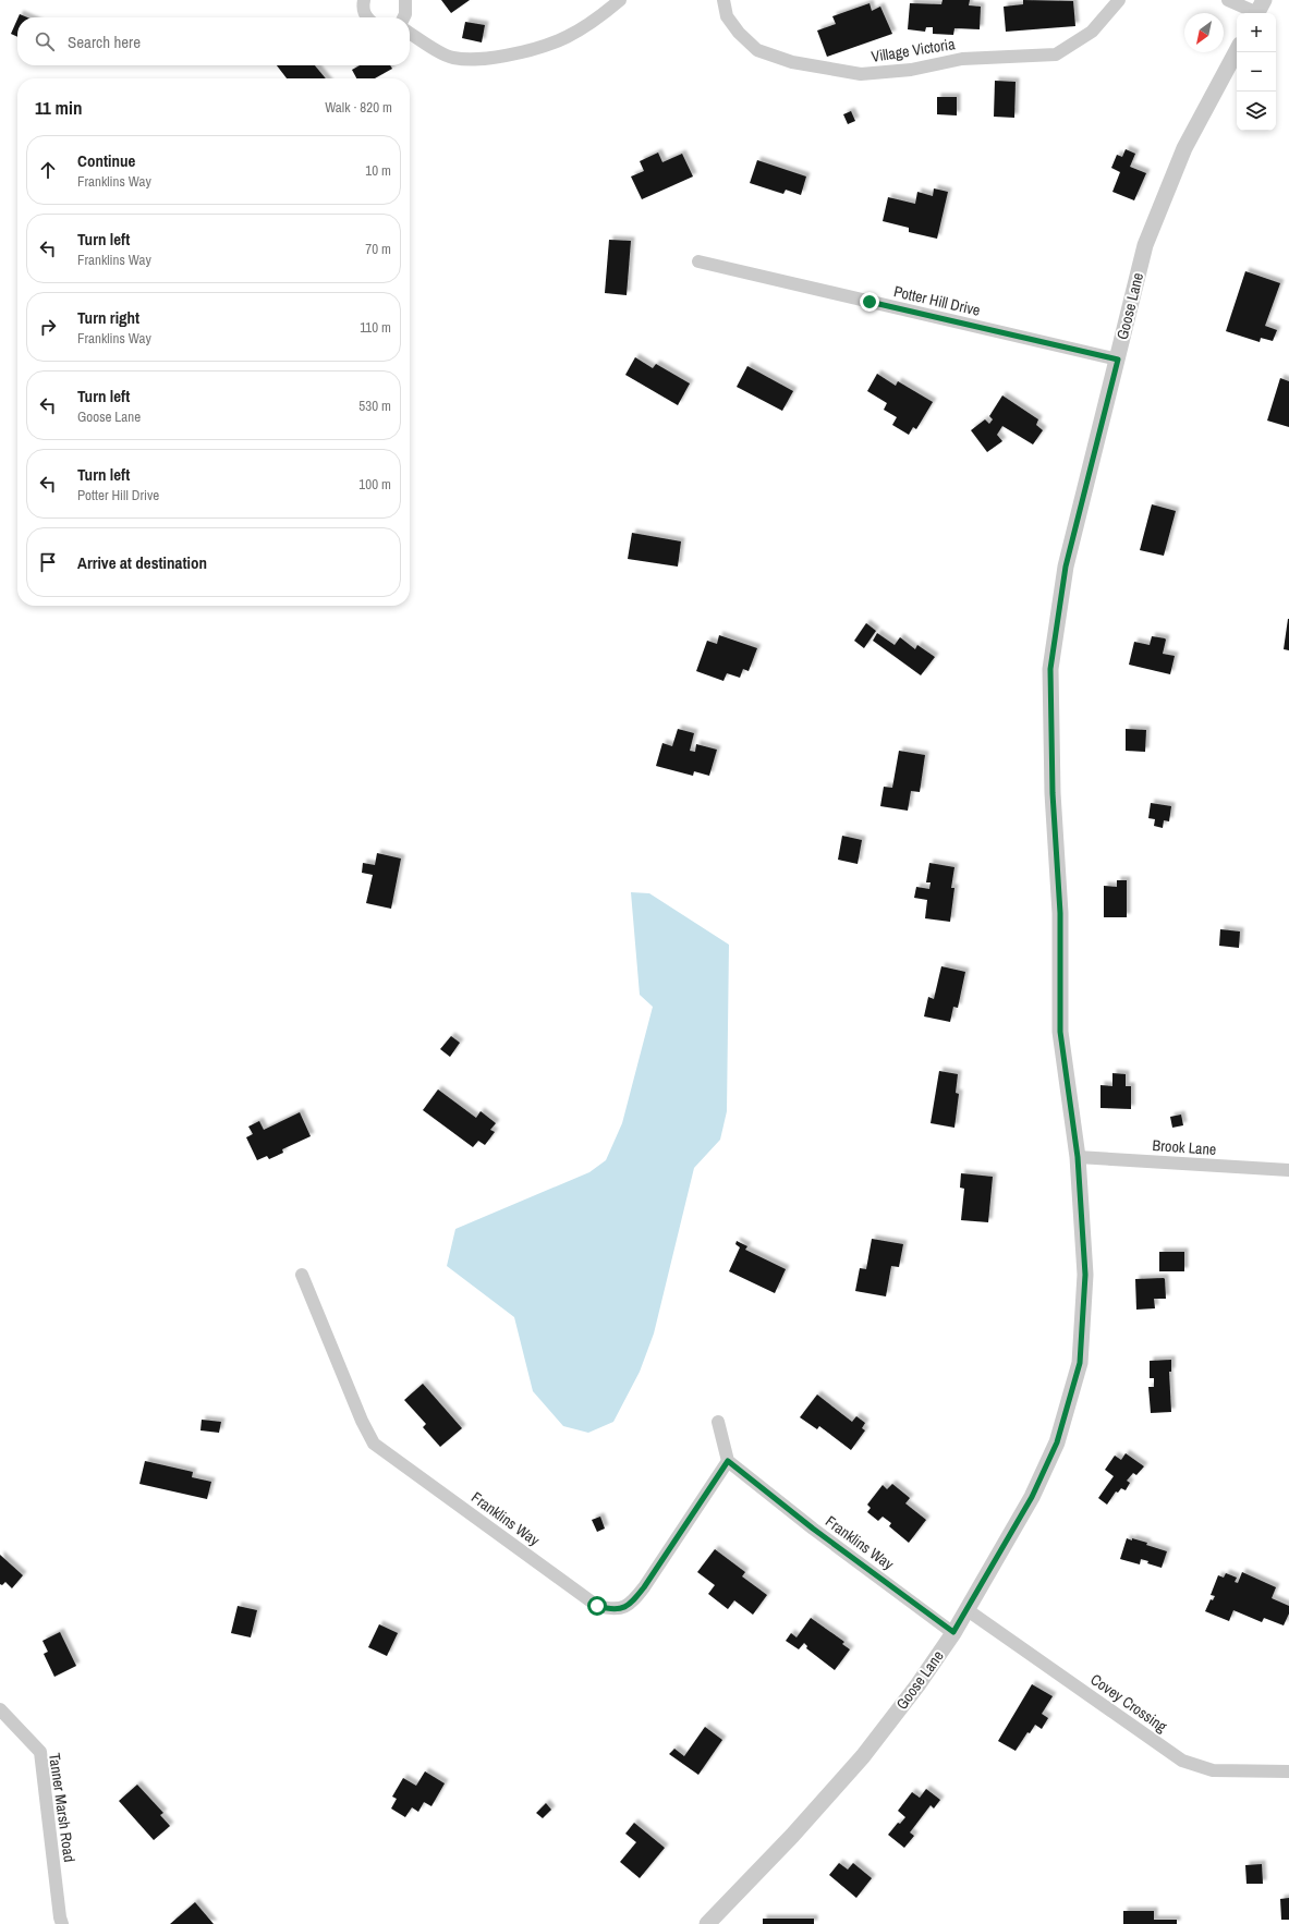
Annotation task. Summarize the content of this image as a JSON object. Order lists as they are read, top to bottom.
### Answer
{
  "streets": {
    "street": [
      "Village Victoria",
      "Potter Hill Drive",
      "Goose Lane",
      "Brook Lane",
      "Franklins Way",
      "Covey Crossing",
      "Tanner Marsh Road"
    ]
  },
  "crossings": [
    ["Potter Hill Drive", "Goose Lane"],
    ["Goose Lane", "Brook Lane"],
    ["Goose Lane", "Franklins Way"],
    ["Goose Lane", "Covey Crossing"]
  ],
  "north": "bottom left",
  "page": {
    "map_buttons": ["+", "−"],
    "search": "Search here",
    "heading": ["11 min", "Walk · 820 m"],
    "list": [
      ["Continue", "Franklins Way", "10 m"],
      ["Turn left", "Franklins Way", "70 m"],
      ["Turn right", "Franklins Way", "110 m"],
      ["Turn left", "Goose Lane", "530 m"],
      ["Turn left", "Potter Hill Drive", "100 m"],
      "Arrive at destination"
    ]
  }
}
